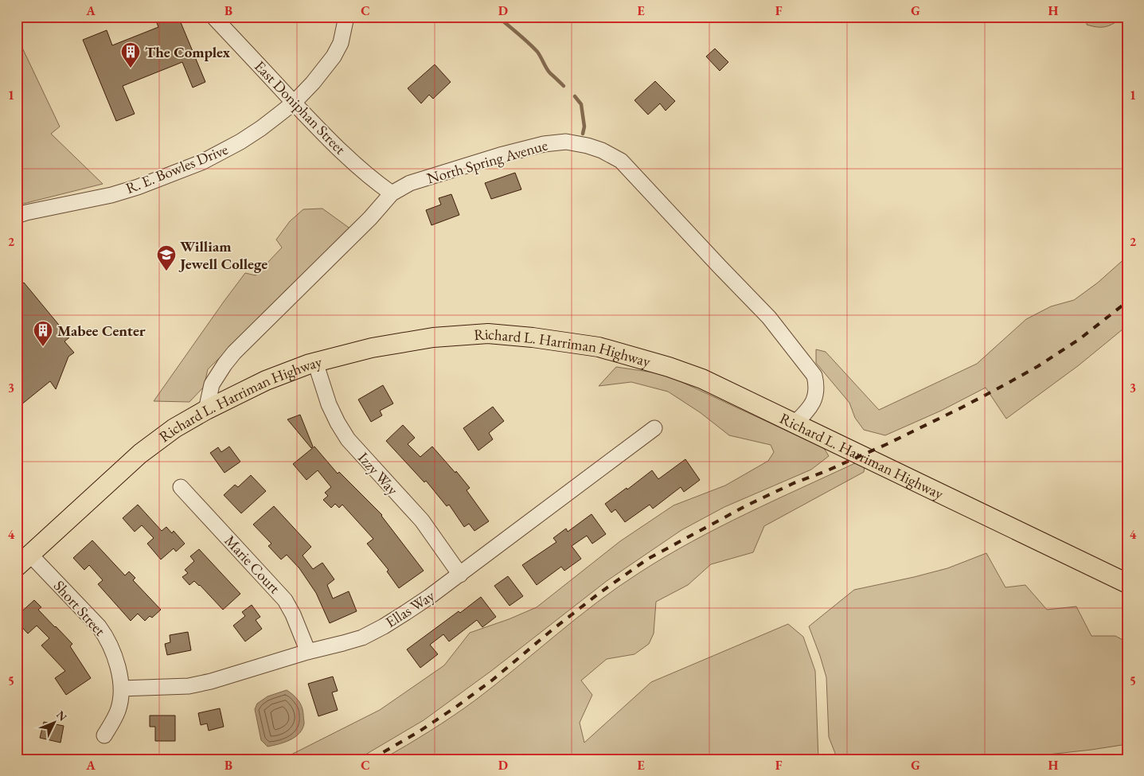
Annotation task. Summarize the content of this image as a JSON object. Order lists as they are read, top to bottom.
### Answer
{
  "streets": {
    "main road": ["Richard L. Harriman Highway"],
    "street": [
      "East Doniphan Street",
      "North Spring Avenue",
      "R. E. Bowles Drive",
      "Izzy Way",
      "Marie Court",
      "Short Street",
      "Ellas Way"
    ]
  },
  "crossings": [
    ["East Doniphan Street", "North Spring Avenue"],
    ["East Doniphan Street", "R. E. Bowles Drive"],
    ["North Spring Avenue", "Richard L. Harriman Highway"],
    ["Richard L. Harriman Highway", "Izzy Way"],
    ["Richard L. Harriman Highway", "Short Street"],
    ["Izzy Way", "Ellas Way"],
    ["Marie Court", "Ellas Way"],
    ["Short Street", "Ellas Way"]
  ],
  "places": {
    "building": ["The Complex", "Mabee Center"],
    "school or university": ["William Jewell College"]
  },
  "north": "top right",
  "grid": {
    "columns": [
      "A",
      "B",
      "C",
      "D",
      "E",
      "F",
      "G",
      "H"
    ],
    "rows": [
      "1",
      "2",
      "3",
      "4",
      "5"
    ]
  }
}
